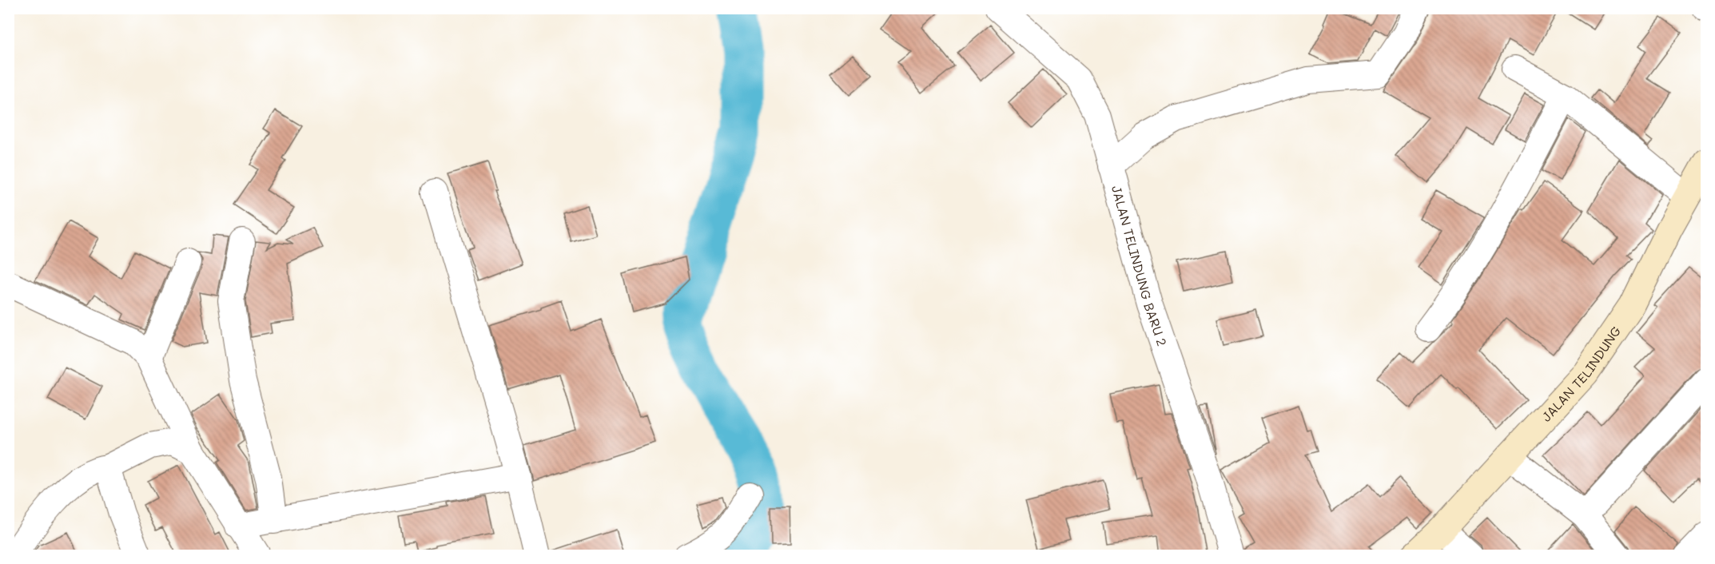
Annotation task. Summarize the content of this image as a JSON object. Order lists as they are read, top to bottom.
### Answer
{
  "streets": {
    "main road": ["JALAN TELINDUNG"],
    "street": ["JALAN TELINDUNG BARU 2"]
  }
}
